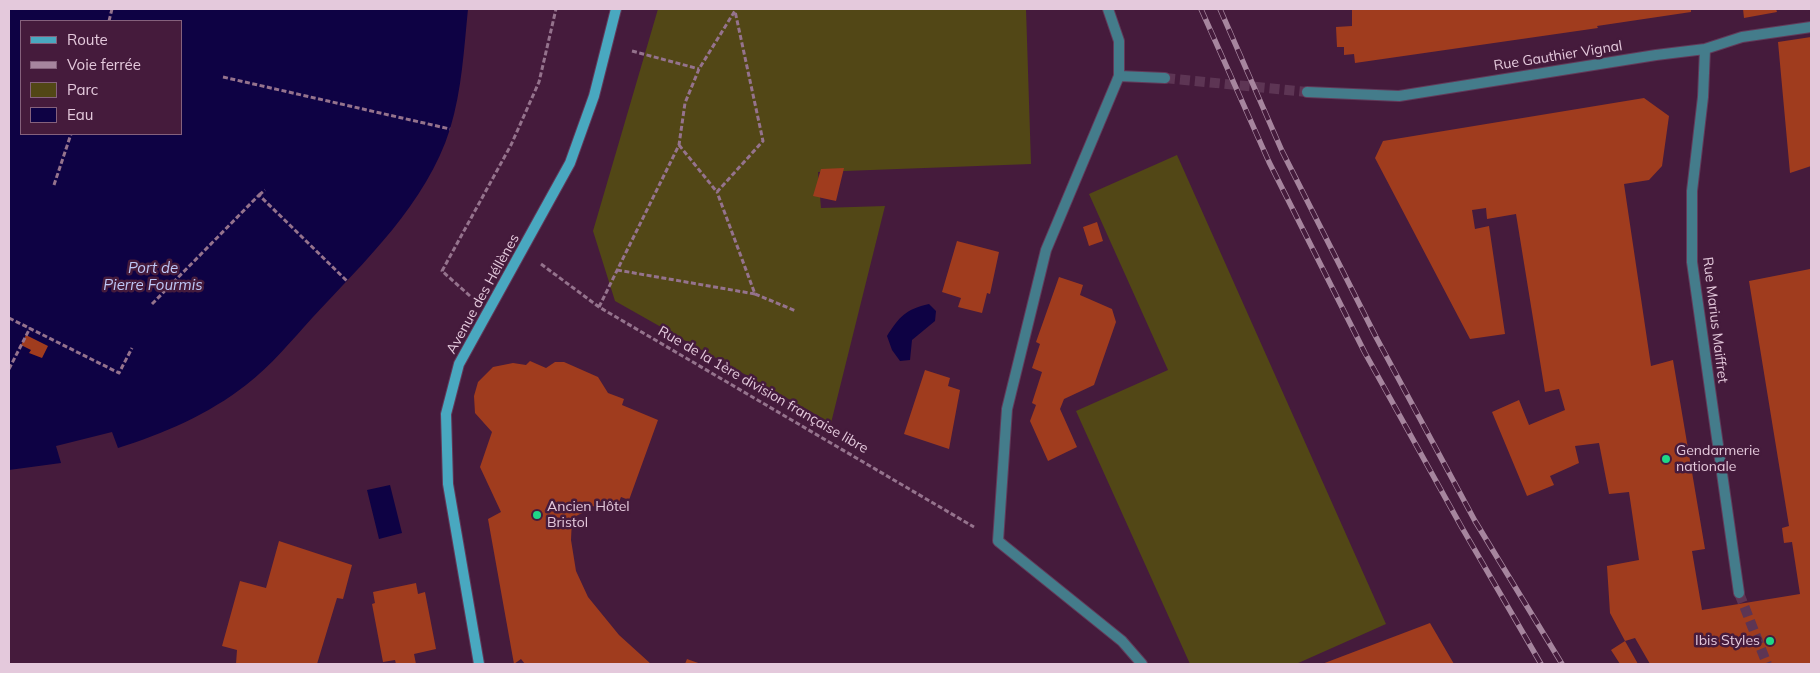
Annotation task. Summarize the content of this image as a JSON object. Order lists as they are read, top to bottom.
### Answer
{
  "streets": {
    "main road": ["Avenue des Héllènes"],
    "street": ["Rue Gauthier Vignal", "Rue Marius Maiffret"],
    "path": ["Rue de la 1ère division française libre"]
  },
  "crossings": [
    ["Rue Gauthier Vignal", "Rue Marius Maiffret"],
    ["Avenue des Héllènes", "Rue de la 1ère division française libre"]
  ],
  "water": ["Port de Pierre Fourmis"],
  "places": ["Gendarmerie nationale", "Ancien Hôtel Bristol", "Ibis Styles"],
  "legend": [
    "Route",
    "Voie ferrée",
    "Parc",
    "Eau"
  ]
}
